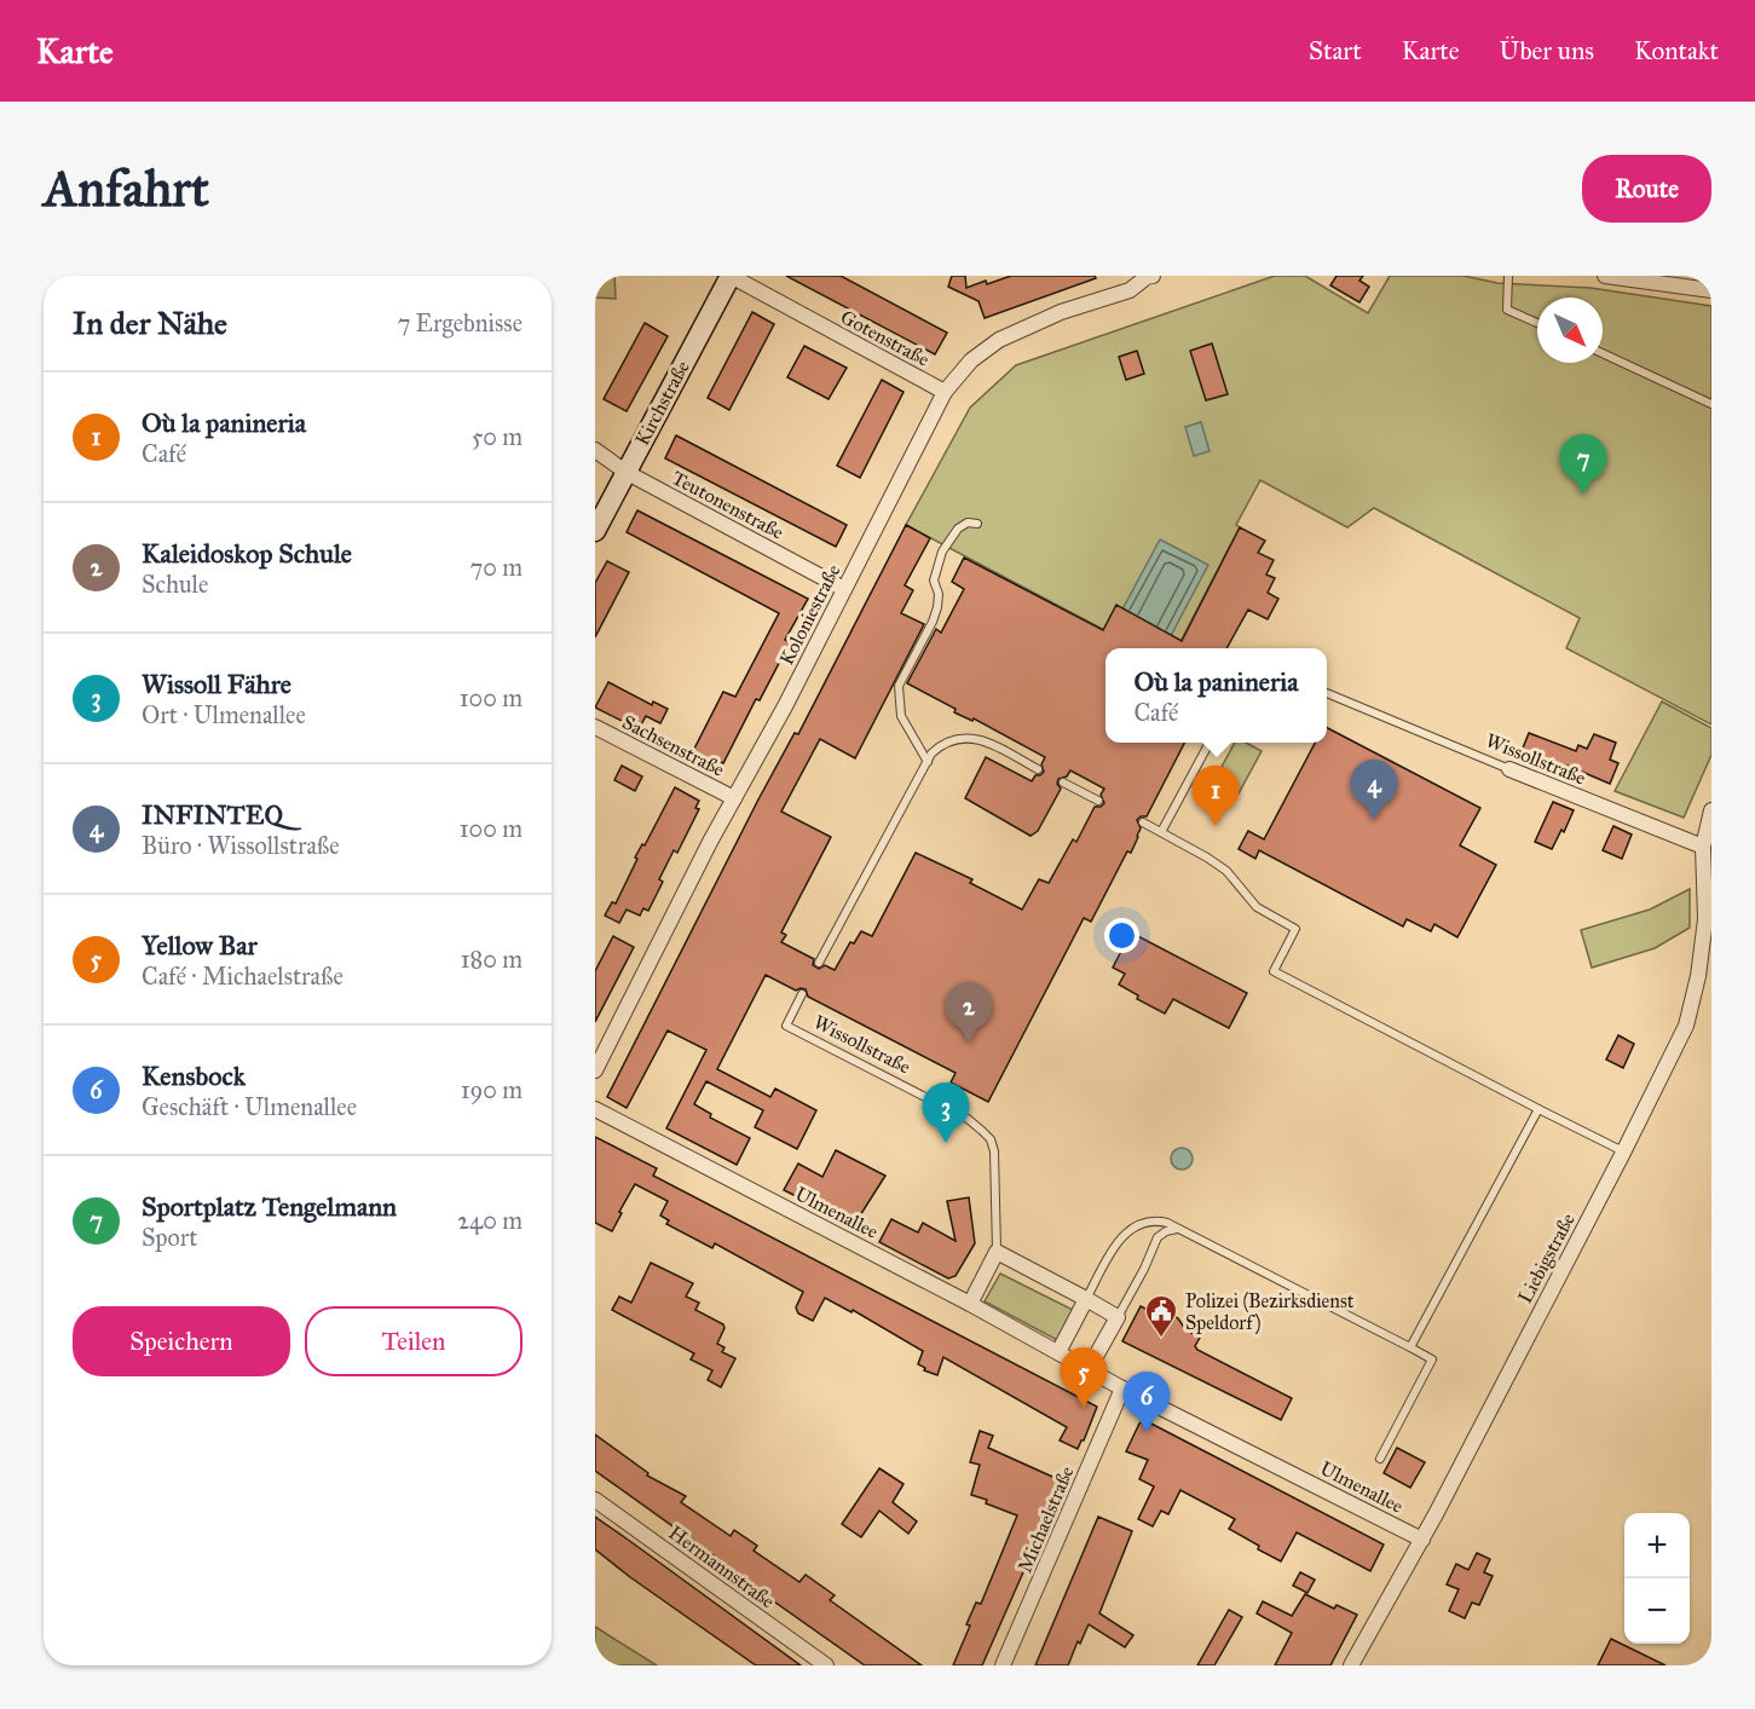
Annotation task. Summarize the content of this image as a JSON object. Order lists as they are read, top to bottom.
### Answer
{
  "streets": {
    "street": [
      "Gotenstraße",
      "Kirchstraße",
      "Teutonenstraße",
      "Koloniestraße",
      "Sachsenstraße",
      "Wissollstraße",
      "Ulmenallee",
      "Liebigstraße",
      "Michaelstraße",
      "Hermannstraße"
    ]
  },
  "crossings": [
    ["Gotenstraße", "Kirchstraße"],
    ["Gotenstraße", "Koloniestraße"],
    ["Kirchstraße", "Teutonenstraße"],
    ["Teutonenstraße", "Koloniestraße"],
    ["Koloniestraße", "Sachsenstraße"],
    ["Wissollstraße", "Ulmenallee"],
    ["Wissollstraße", "Liebigstraße"],
    ["Ulmenallee", "Liebigstraße"],
    ["Ulmenallee", "Michaelstraße"]
  ],
  "places": {
    "public building": ["Polizei (Bezirksdienst Speldorf)"]
  },
  "north": "bottom right",
  "page": {
    "header": "Karte",
    "nav": [
      "Start",
      "Karte",
      "Über uns",
      "Kontakt"
    ],
    "buttons": [
      "Route",
      ["Speichern", "Teilen"]
    ],
    "title": "Anfahrt",
    "heading": ["In der Nähe", "7 Ergebnisse"],
    "list": [
      {
        "mark": "1",
        "name": "Où la panineria",
        "note": "Café",
        "value": "50 m"
      },
      {
        "mark": "2",
        "name": "Kaleidoskop Schule",
        "note": "Schule",
        "value": "70 m"
      },
      {
        "mark": "3",
        "name": "Wissoll Fähre",
        "note": "Ort · Ulmenallee",
        "value": "100 m"
      },
      {
        "mark": "4",
        "name": "INFINTEQ",
        "note": "Büro · Wissollstraße",
        "value": "100 m"
      },
      {
        "mark": "5",
        "name": "Yellow Bar",
        "note": "Café · Michaelstraße",
        "value": "180 m"
      },
      {
        "mark": "6",
        "name": "Kensbock",
        "note": "Geschäft · Ulmenallee",
        "value": "190 m"
      },
      {
        "mark": "7",
        "name": "Sportplatz Tengelmann",
        "note": "Sport",
        "value": "240 m"
      }
    ],
    "pins": [
      "7",
      "4",
      "1",
      "2",
      "3",
      "5",
      "6"
    ],
    "popup": ["Où la panineria", "Café"],
    "map_buttons": ["+", "−"]
  }
}
